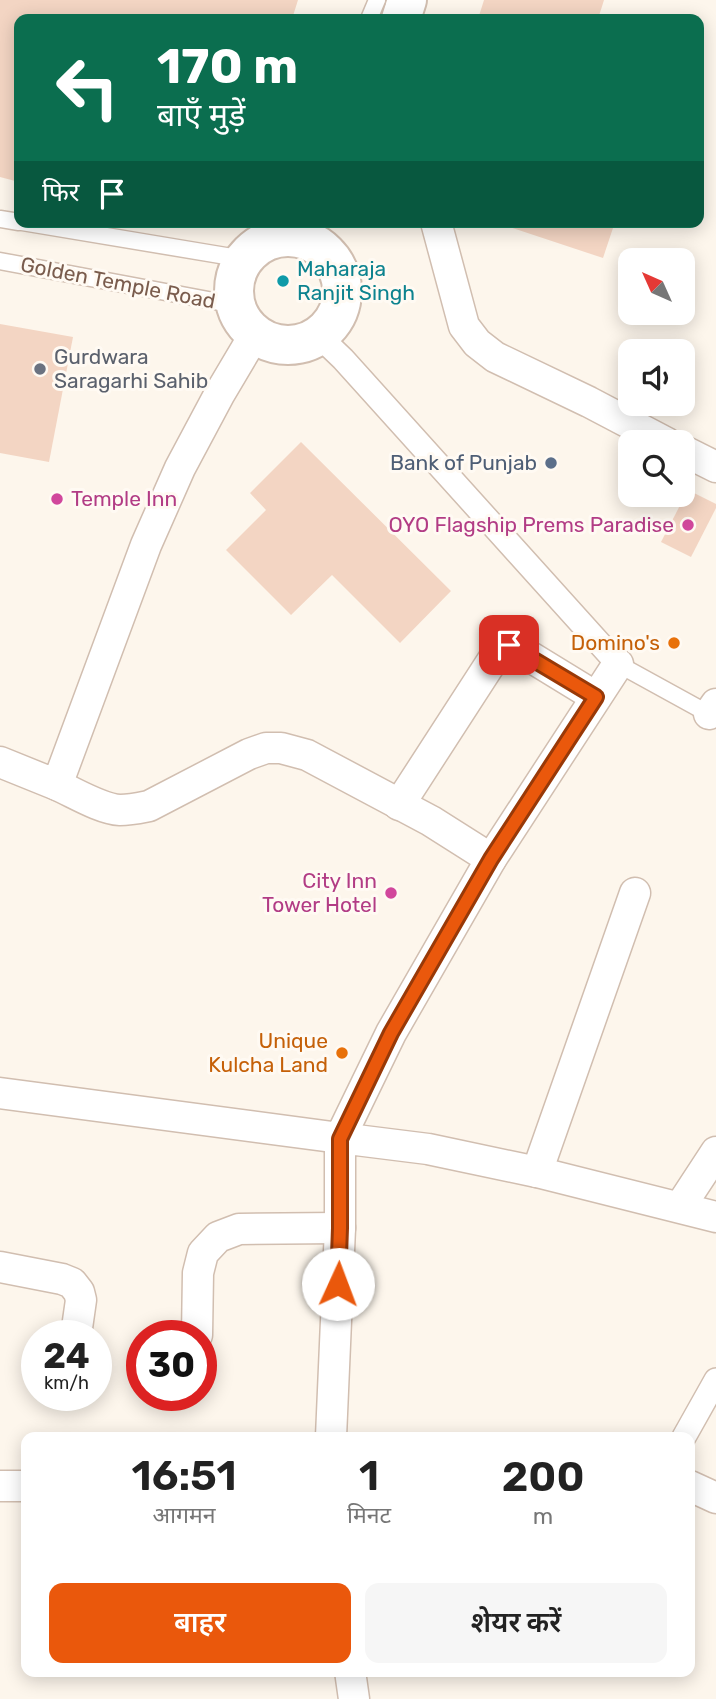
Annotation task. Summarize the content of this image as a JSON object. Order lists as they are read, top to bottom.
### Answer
{
  "streets": {
    "lane": ["Golden Temple Road"]
  },
  "places": [
    "Maharaja Ranjit Singh",
    "Gurdwara Saragarhi Sahib",
    "Bank of Punjab",
    "Temple Inn",
    "OYO Flagship Prems Paradise",
    "Domino's",
    "City Inn Tower Hotel",
    "Unique Kulcha Land"
  ],
  "north": "top left",
  "page": {
    "turn": ["170 m", "बाएँ मुड़ें"],
    "then": "फिर",
    "speed": "24 km/h",
    "limit": "30",
    "eta": [
      "16:51",
      "आगमन",
      "1",
      "मिनट",
      "200",
      "m"
    ],
    "buttons": ["बाहर", "शेयर करें"]
  }
}
